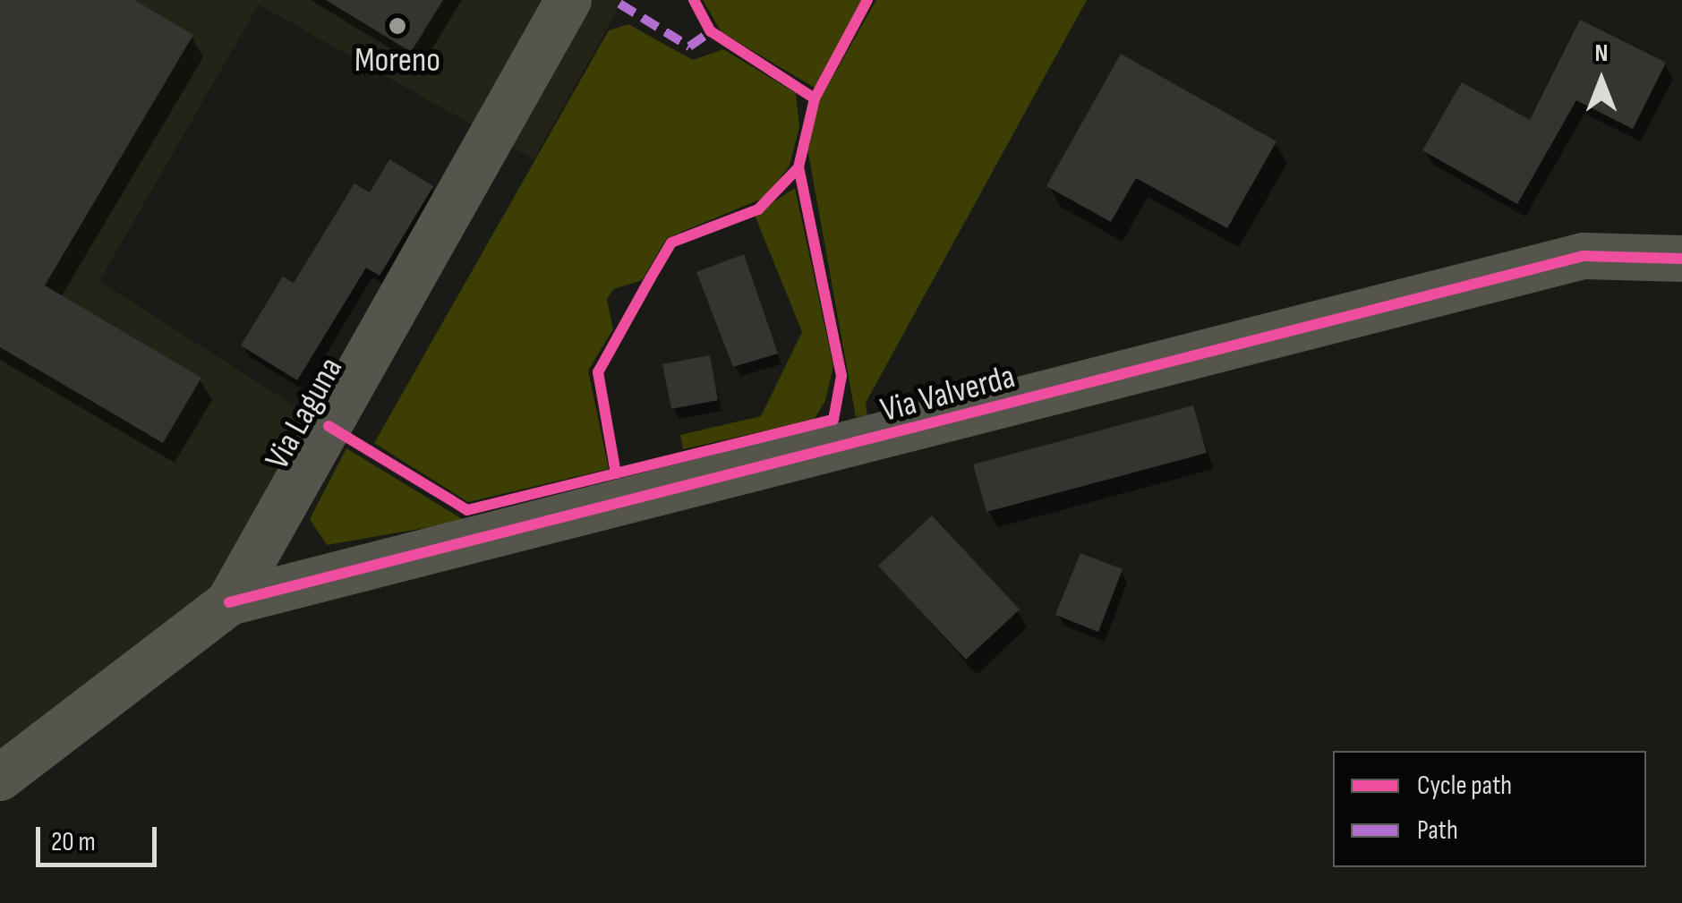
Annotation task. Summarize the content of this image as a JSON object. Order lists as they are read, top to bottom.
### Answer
{
  "streets": {
    "street": ["Via Valverda", "Via Laguna"]
  },
  "crossings": [
    ["Via Valverda", "Via Laguna"]
  ],
  "places": ["Moreno"],
  "legend": ["Cycle path", "Path"],
  "scale_bar": "20 m",
  "north": "top"
}
